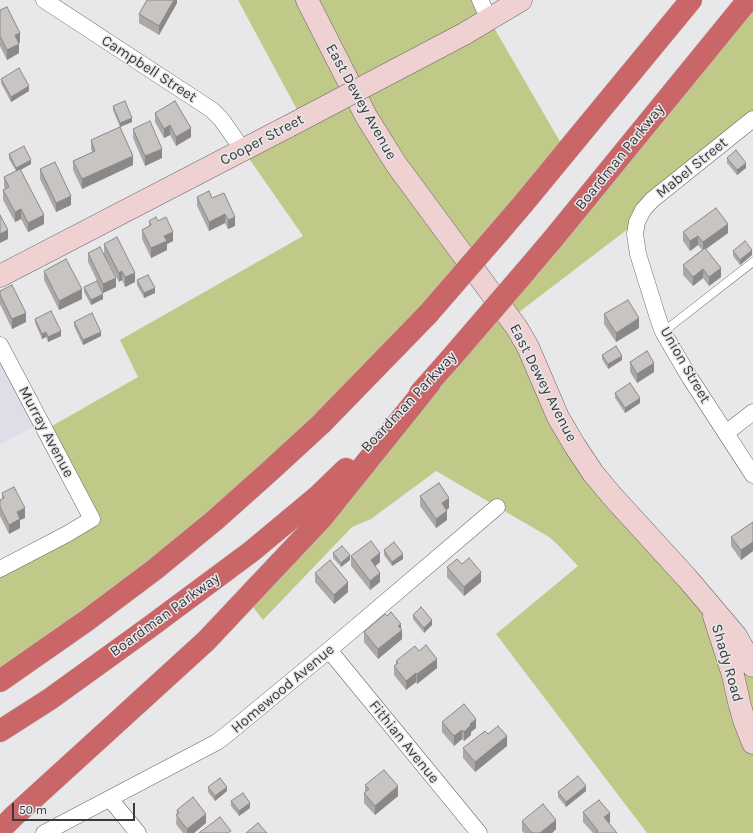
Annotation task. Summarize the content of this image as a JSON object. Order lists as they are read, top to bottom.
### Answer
{
  "streets": {
    "highway": ["Boardman Parkway"],
    "street": [
      "Campbell Street",
      "East Dewey Avenue",
      "Cooper Street",
      "Mabel Street",
      "Union Street",
      "Murray Avenue",
      "Shady Road",
      "Homewood Avenue",
      "Fithian Avenue"
    ]
  },
  "crossings": [
    ["Campbell Street", "Cooper Street"],
    ["East Dewey Avenue", "Shady Road"],
    ["Mabel Street", "Union Street"],
    ["Homewood Avenue", "Fithian Avenue"]
  ],
  "scale_bar": "50 m"
}
